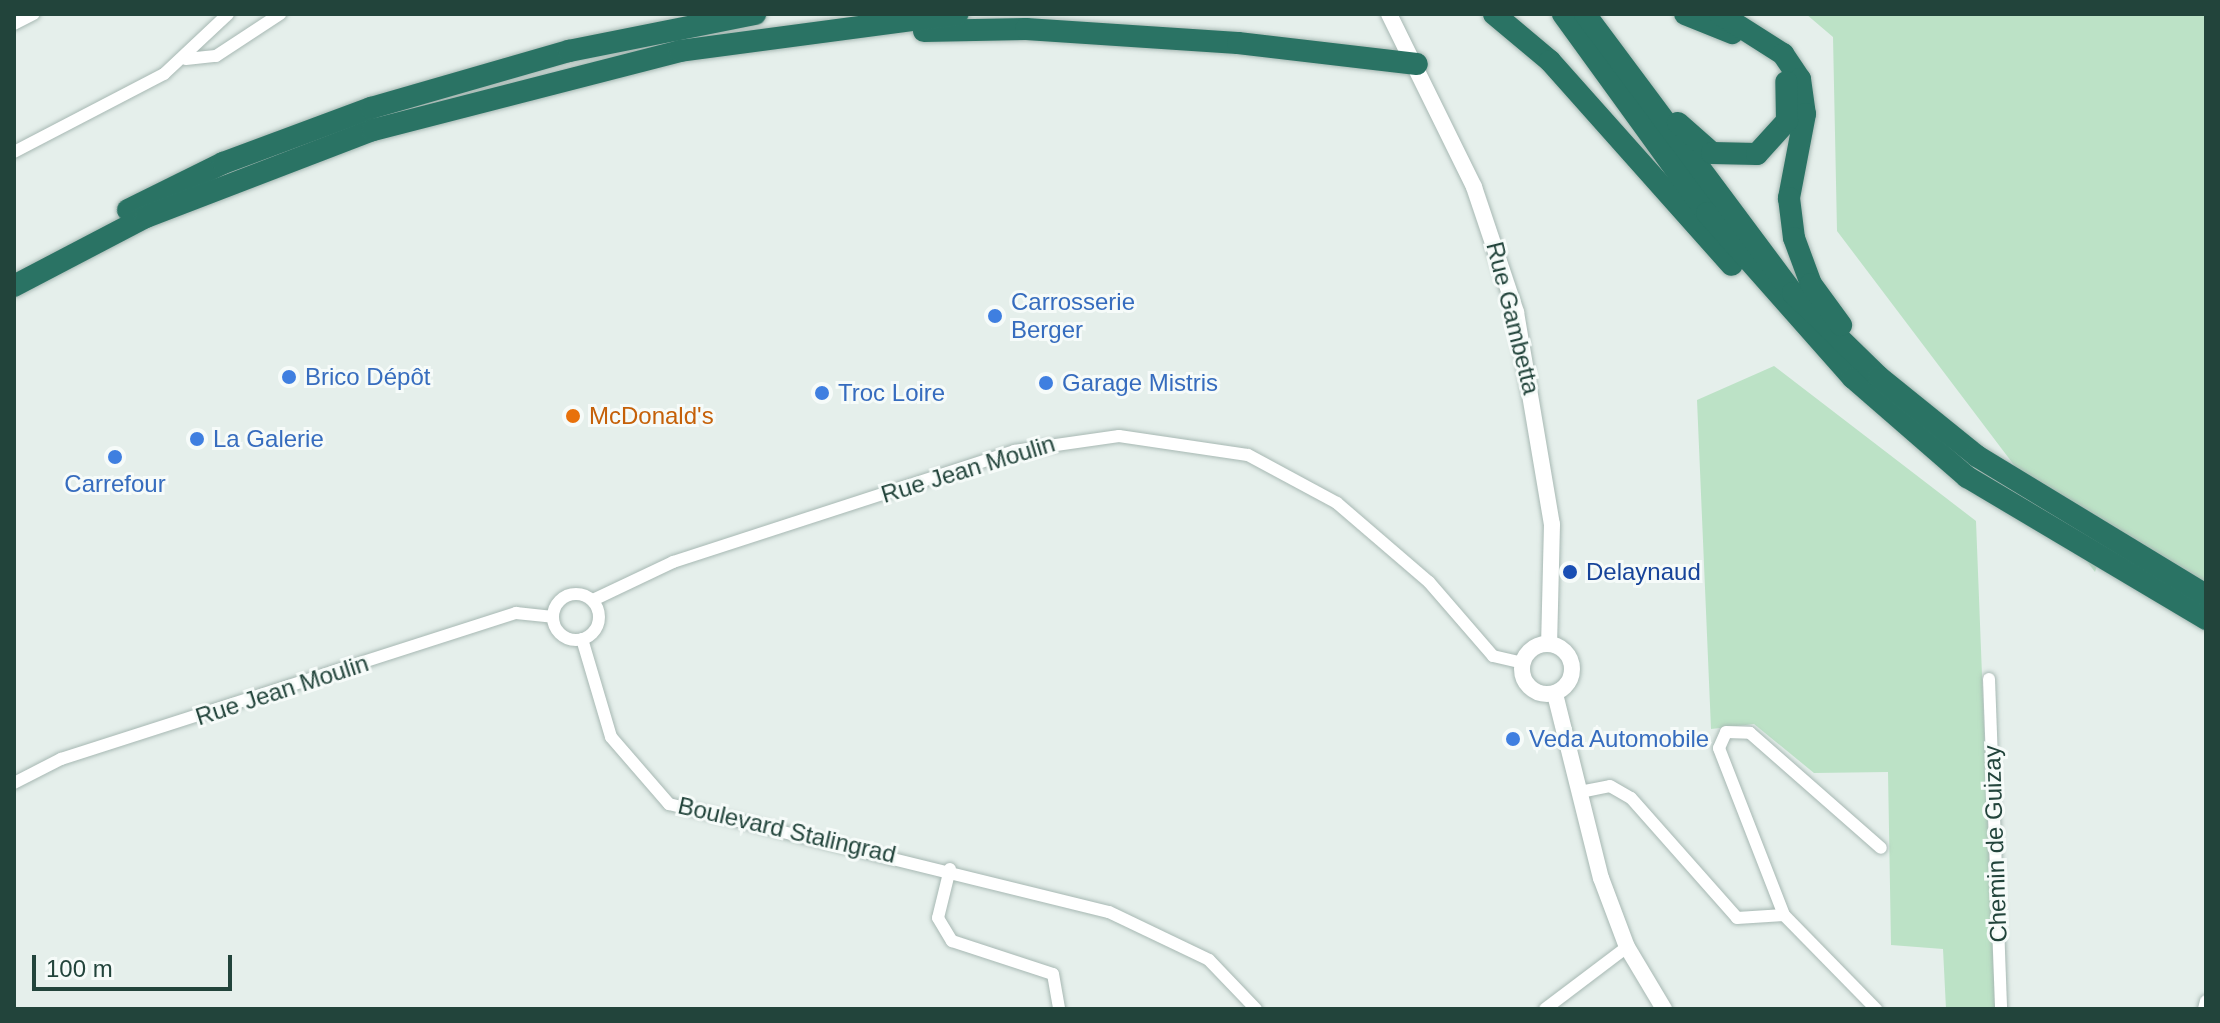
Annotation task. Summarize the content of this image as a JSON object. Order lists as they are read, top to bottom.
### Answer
{
  "streets": {
    "main road": ["Rue Gambetta"],
    "street": ["Rue Jean Moulin", "Boulevard Stalingrad", "Chemin de Guizay"]
  },
  "crossings": [
    ["Rue Gambetta", "Rue Jean Moulin"],
    ["Rue Jean Moulin", "Boulevard Stalingrad"]
  ],
  "places": [
    "Carrosserie Berger",
    "Brico Dépôt",
    "Garage Mistris",
    "Troc Loire",
    "McDonald's",
    "La Galerie",
    "Carrefour",
    "Delaynaud",
    "Veda Automobile"
  ],
  "scale_bar": "100 m"
}
